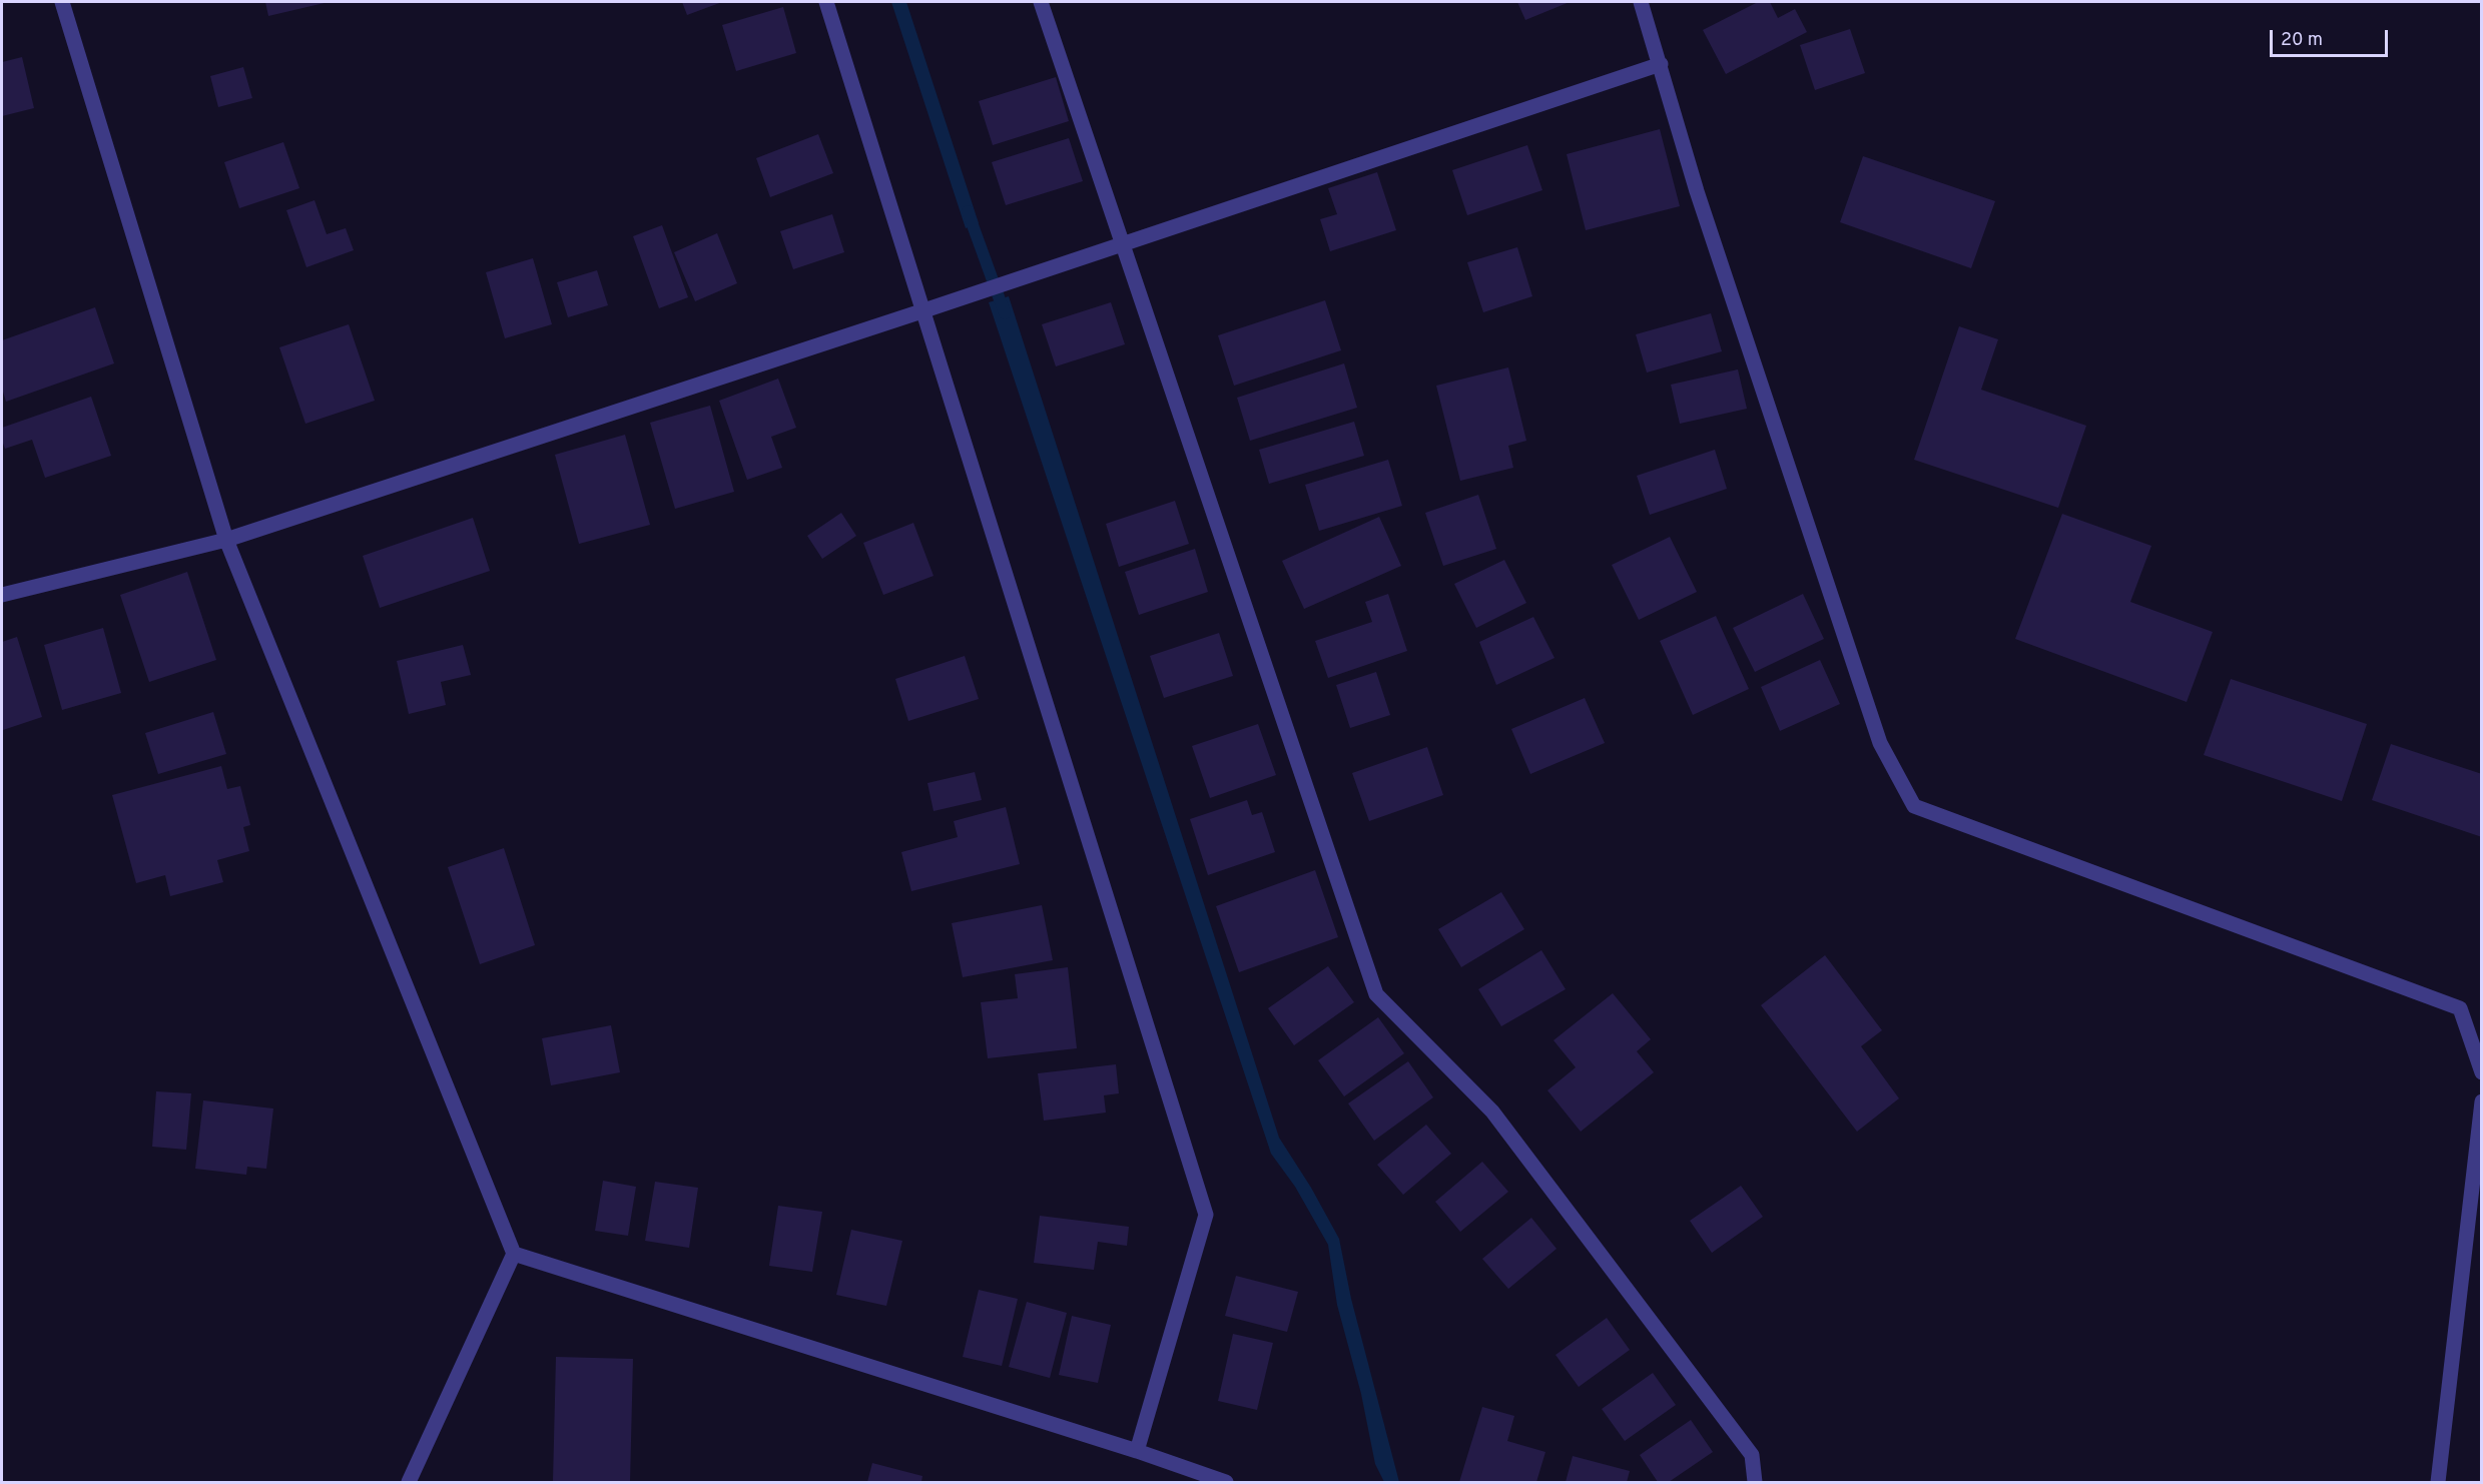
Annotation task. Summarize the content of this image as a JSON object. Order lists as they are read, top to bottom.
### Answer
{
  "scale_bar": "20 m"
}
